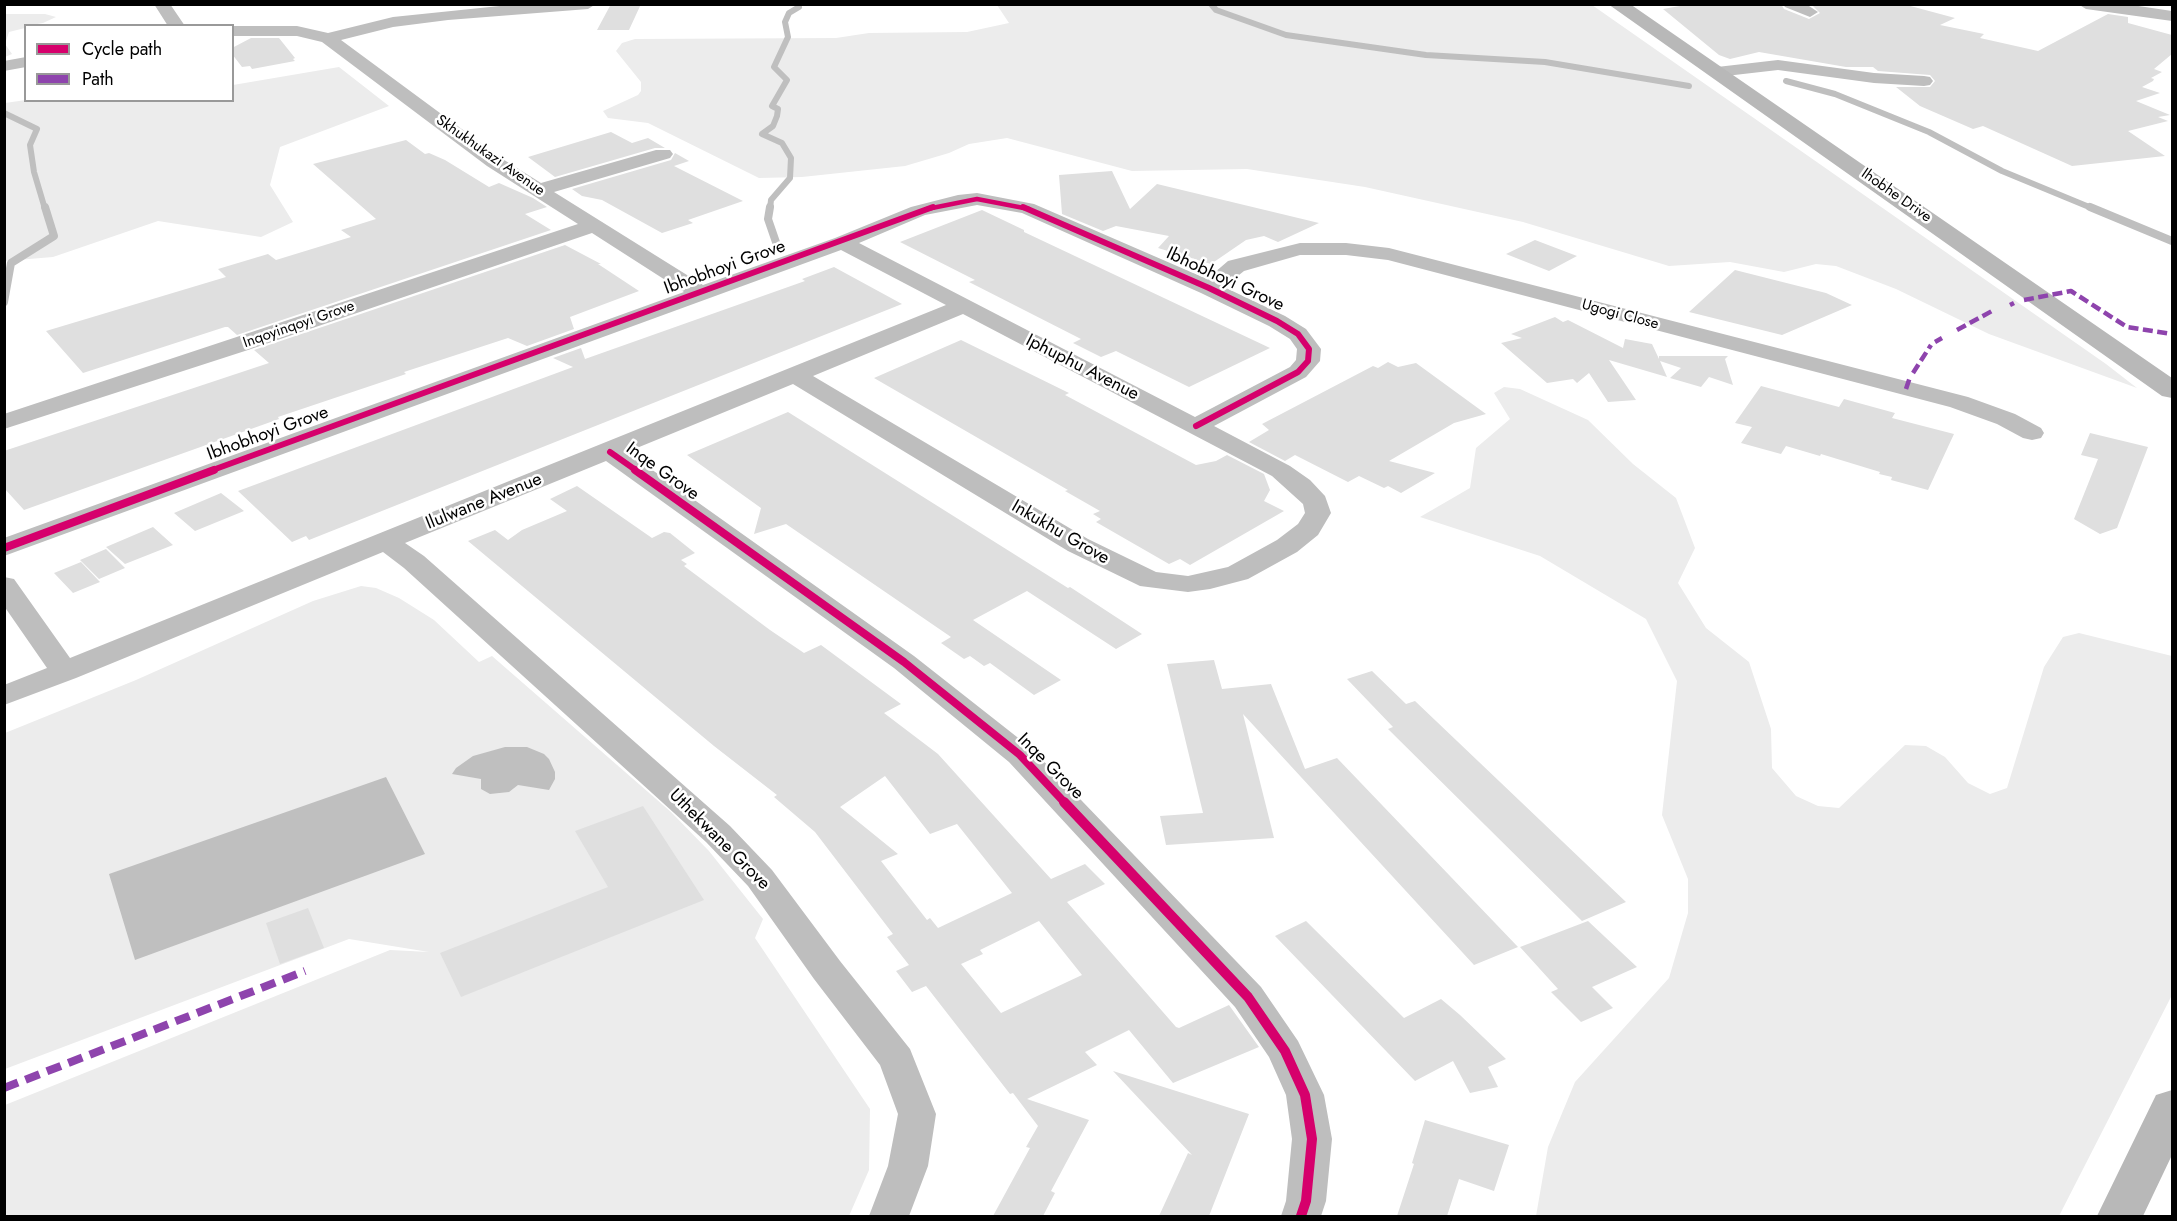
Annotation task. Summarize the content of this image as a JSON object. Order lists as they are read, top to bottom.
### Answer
{
  "streets": {
    "street": [
      "Skhukhukazi Avenue",
      "Ihobhe Drive",
      "Ibhobhoyi Grove",
      "Ugogi Close",
      "Inqoyinqoyi Grove",
      "Iphuphu Avenue",
      "Inqe Grove",
      "Ilulwane Avenue",
      "Inkukhu Grove",
      "Uthekwane Grove"
    ]
  },
  "crossings": [
    ["Skhukhukazi Avenue", "Ibhobhoyi Grove"],
    ["Skhukhukazi Avenue", "Inqoyinqoyi Grove"],
    ["Ibhobhoyi Grove", "Ugogi Close"],
    ["Ibhobhoyi Grove", "Iphuphu Avenue"],
    ["Iphuphu Avenue", "Ilulwane Avenue"],
    ["Iphuphu Avenue", "Inkukhu Grove"],
    ["Inqe Grove", "Ilulwane Avenue"],
    ["Ilulwane Avenue", "Inkukhu Grove"],
    ["Ilulwane Avenue", "Uthekwane Grove"]
  ],
  "legend": ["Cycle path", "Path"]
}
